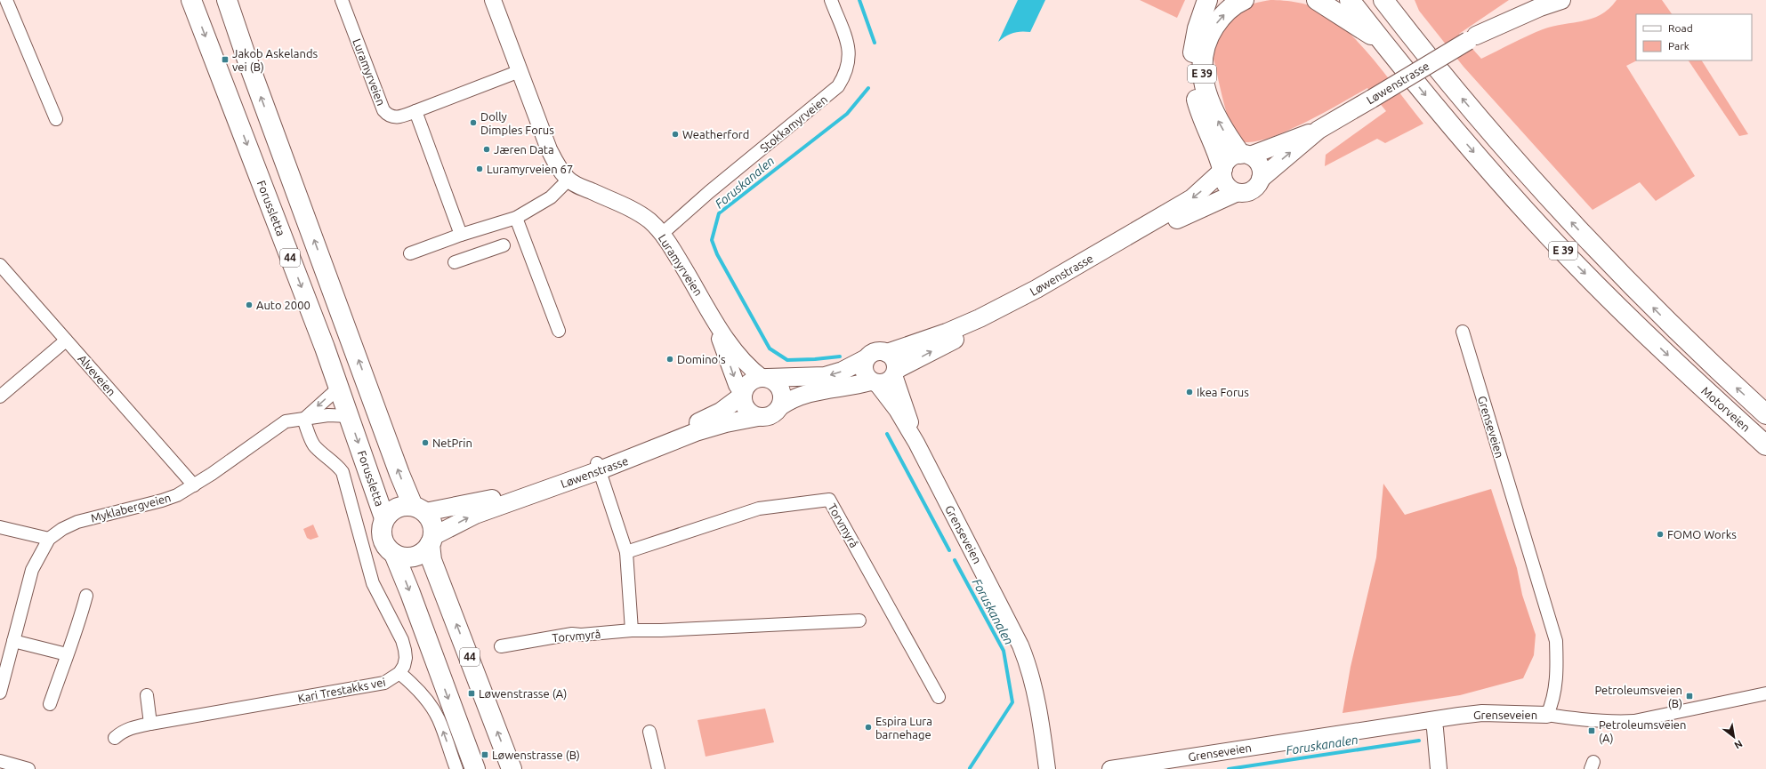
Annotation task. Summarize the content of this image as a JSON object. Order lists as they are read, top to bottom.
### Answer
{
  "streets": {
    "main road": [
      "E 39",
      "Løwenstrasse",
      "Forussletta",
      "44",
      "Motorveien"
    ],
    "street": [
      "Luramyrveien",
      "Stokkamyrveien",
      "Alveveien",
      "Grenseveien",
      "Myklabergveien",
      "Torvmyrå",
      "Kari Trestakks vei"
    ]
  },
  "crossings": [
    ["Luramyrveien", "Løwenstrasse"],
    ["Luramyrveien", "Stokkamyrveien"],
    ["E 39", "Løwenstrasse"],
    ["E 39", "Motorveien"],
    ["Løwenstrasse", "Forussletta"],
    ["Løwenstrasse", "44"],
    ["Løwenstrasse", "Grenseveien"],
    ["Forussletta", "44"],
    ["Forussletta", "Myklabergveien"],
    ["Alveveien", "Myklabergveien"],
    ["Myklabergveien", "Kari Trestakks vei"]
  ],
  "water": ["Foruskanalen"],
  "places": {
    "transit": [
      "Jakob Askelands vei (B)",
      "Løwenstrasse (A)",
      "Petroleumsveien (B)",
      "Petroleumsveien (A)",
      "Løwenstrasse (B)"
    ],
    "other": [
      "Dolly Dimples Forus",
      "Weatherford",
      "Jæren Data",
      "Luramyrveien 67",
      "Auto 2000",
      "Domino's",
      "Ikea Forus",
      "NetPrin",
      "FOMO Works",
      "Espira Lura barnehage"
    ]
  },
  "legend": ["Road", "Park"],
  "north": "bottom right"
}
